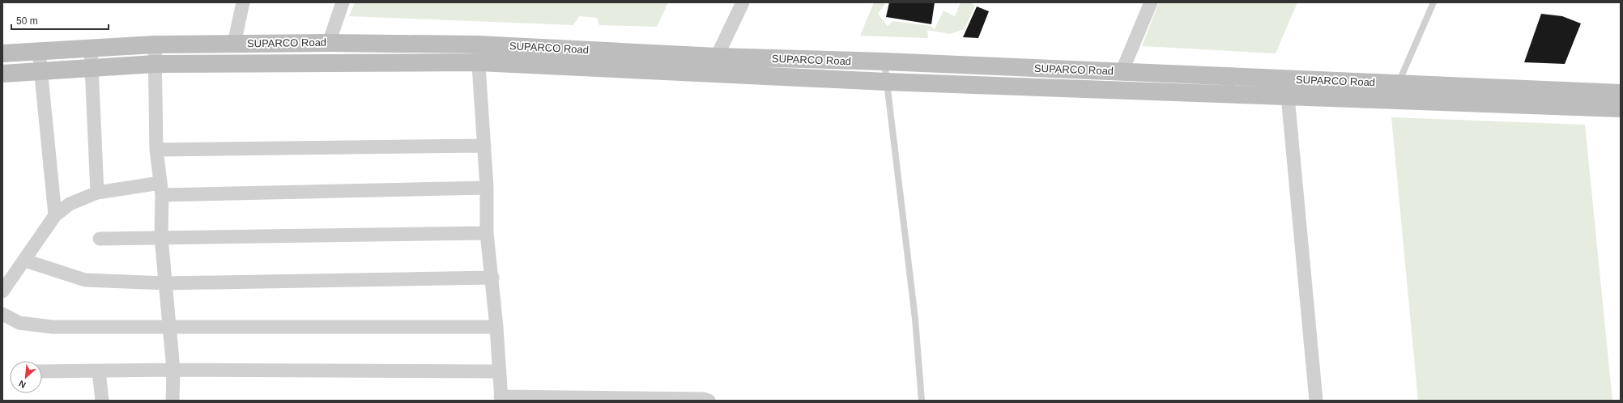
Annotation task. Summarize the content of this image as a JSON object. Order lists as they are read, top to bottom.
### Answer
{
  "streets": {
    "street": ["SUPARCO Road"]
  },
  "scale_bar": "50 m",
  "north": "bottom left"
}
